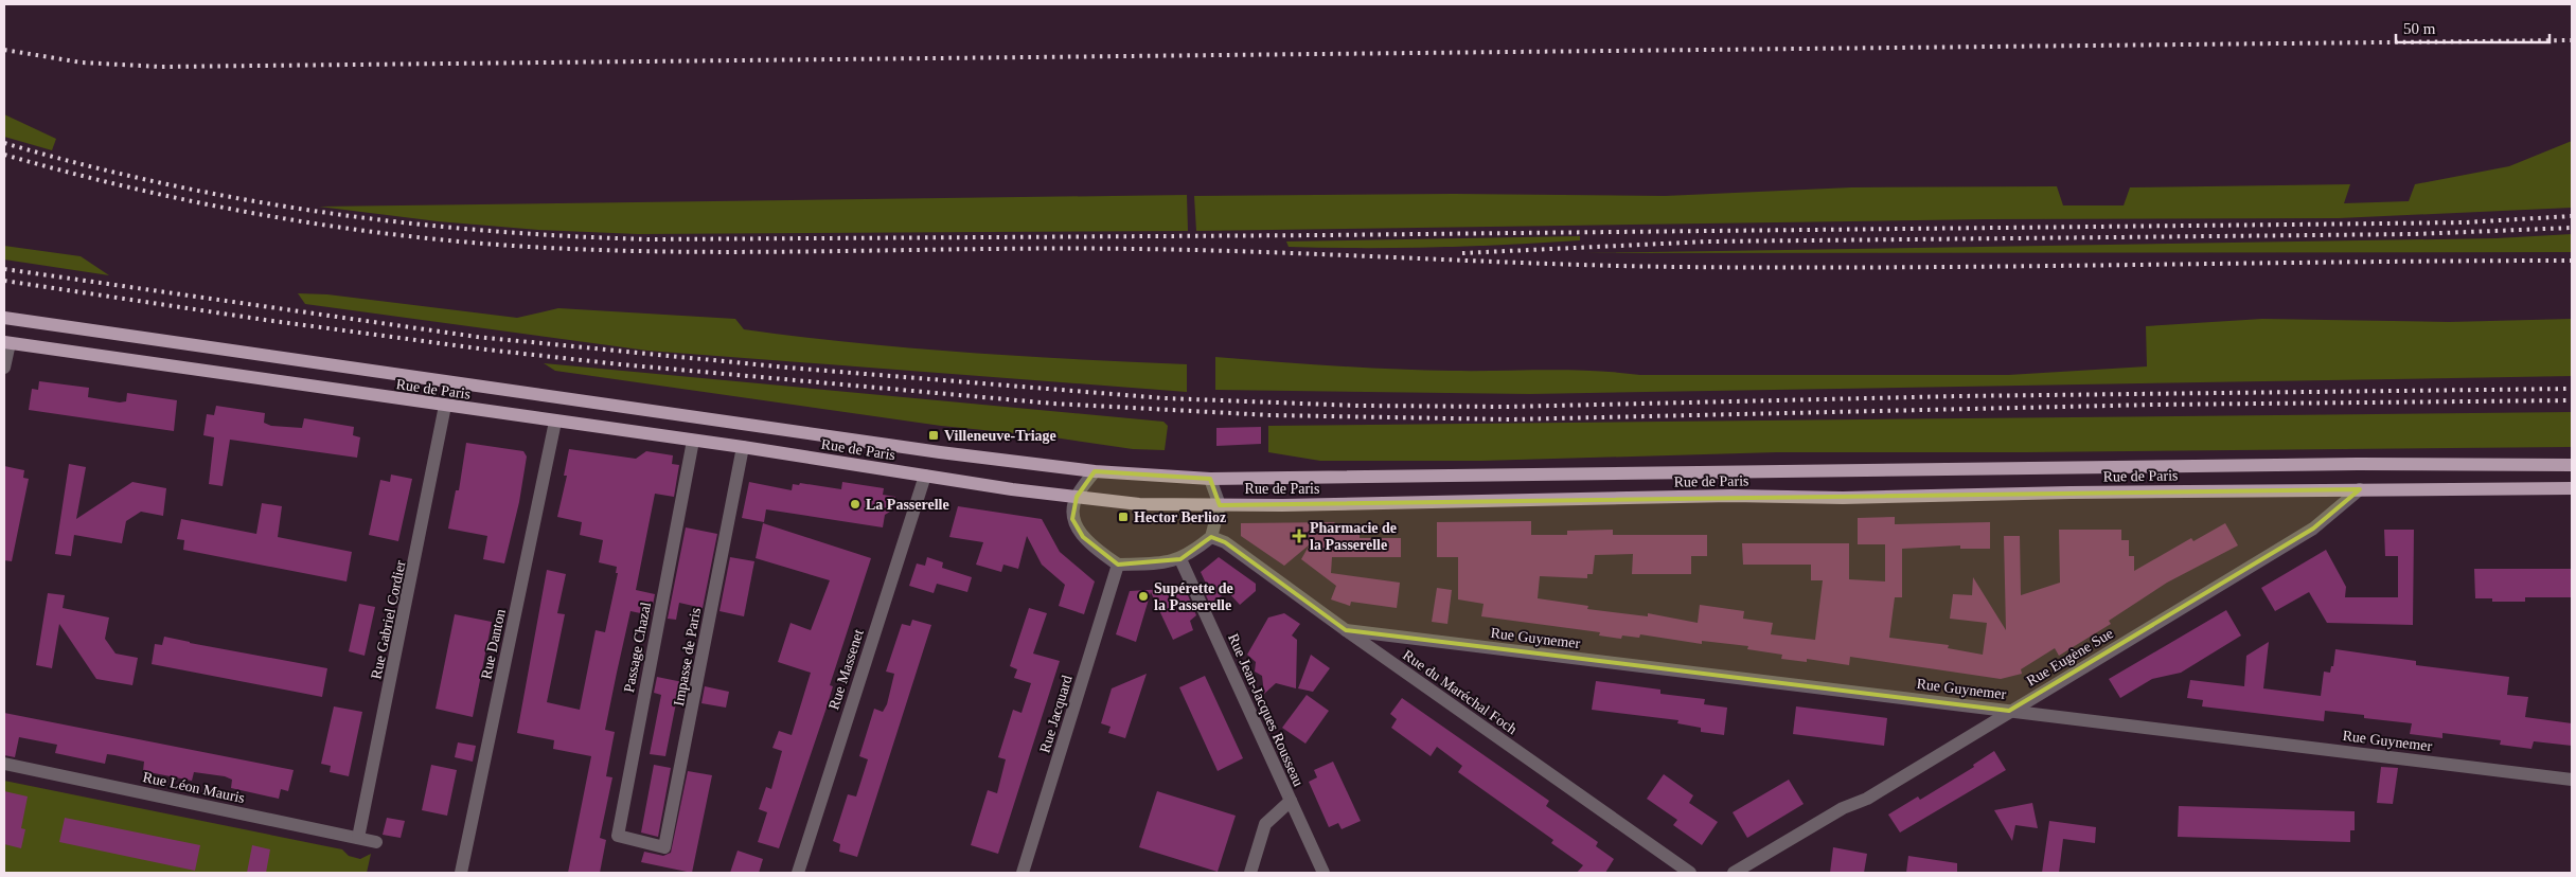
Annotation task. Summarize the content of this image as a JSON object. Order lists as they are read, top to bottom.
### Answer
{
  "streets": {
    "main road": ["Rue de Paris"],
    "street": [
      "Rue Gabriel Cordier",
      "Rue Guynemer",
      "Rue Danton",
      "Passage Chazal",
      "Impasse de Paris",
      "Rue Eugène Sue",
      "Rue Massenet",
      "Rue du Maréchal Foch",
      "Rue Jean-Jacques Rousseau",
      "Rue Jacquard",
      "Rue Léon Mauris"
    ]
  },
  "crossings": [
    ["Rue de Paris", "Rue Gabriel Cordier"],
    ["Rue de Paris", "Rue Danton"],
    ["Rue de Paris", "Passage Chazal"],
    ["Rue de Paris", "Impasse de Paris"],
    ["Rue de Paris", "Rue Eugène Sue"],
    ["Rue de Paris", "Rue Massenet"],
    ["Rue Gabriel Cordier", "Rue Léon Mauris"],
    ["Rue Guynemer", "Rue Eugène Sue"],
    ["Rue Guynemer", "Rue du Maréchal Foch"],
    ["Passage Chazal", "Impasse de Paris"]
  ],
  "places": {
    "transit": ["Villeneuve-Triage", "Hector Berlioz"],
    "other": ["La Passerelle", "Supérette de la Passerelle"],
    "health": ["Pharmacie de la Passerelle"]
  },
  "scale_bar": "50 m"
}
